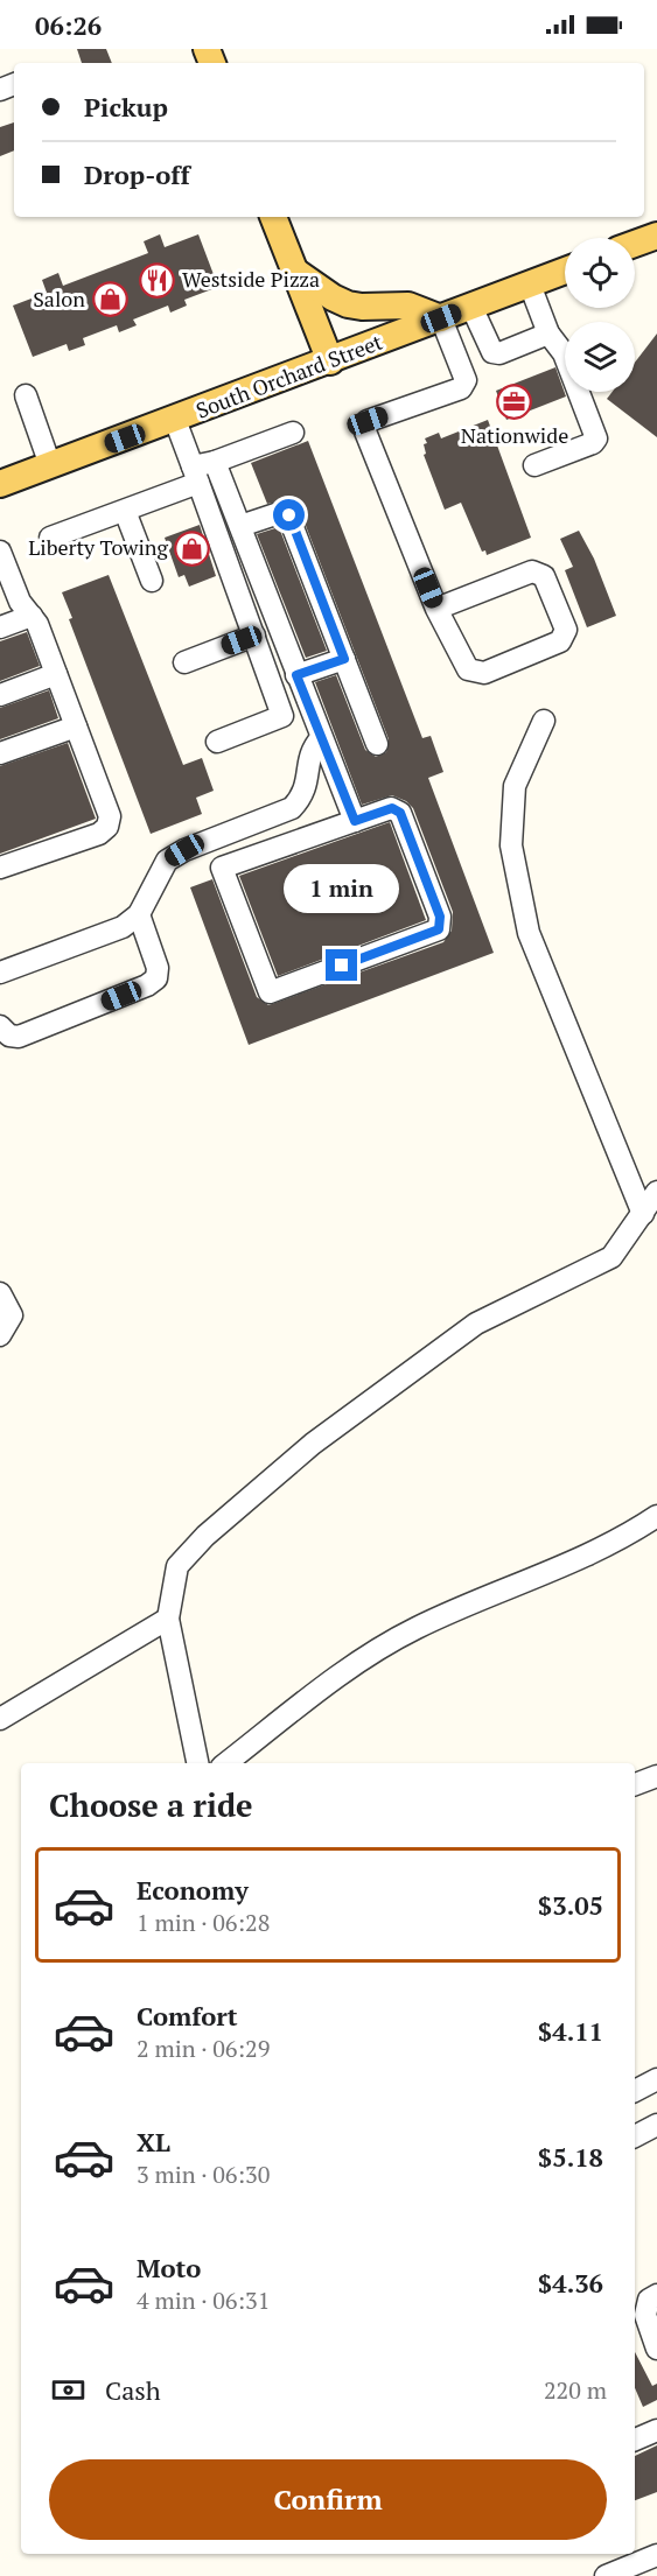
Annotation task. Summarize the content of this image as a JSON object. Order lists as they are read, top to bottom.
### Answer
{
  "streets": {
    "main road": ["South Orchard Street"]
  },
  "places": {
    "restaurant": ["Westside Pizza"],
    "shop": ["Salon", "Liberty Towing"],
    "office": ["Nationwide"]
  },
  "page": {
    "status": "06:26",
    "banner": ["Pickup", "Drop-off"],
    "bubble": "1 min",
    "heading": "Choose a ride",
    "list": [
      {
        "name": "Economy",
        "note": "1 min · 06:28",
        "value": "$3.05"
      },
      {
        "name": "Comfort",
        "note": "2 min · 06:29",
        "value": "$4.11"
      },
      {
        "name": "XL",
        "note": "3 min · 06:30",
        "value": "$5.18"
      },
      {
        "name": "Moto",
        "note": "4 min · 06:31",
        "value": "$4.36"
      }
    ],
    "pay": ["Cash", "220 m"],
    "buttons": "Confirm"
  }
}
